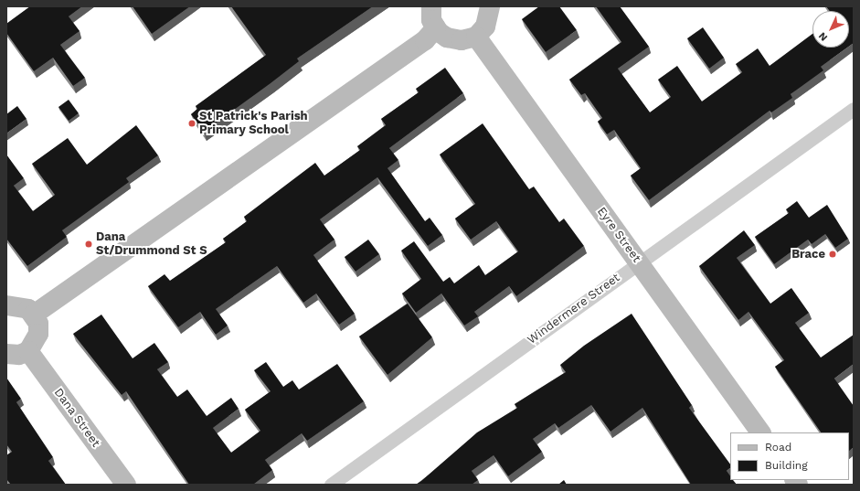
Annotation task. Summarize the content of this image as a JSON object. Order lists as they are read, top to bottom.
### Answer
{
  "streets": {
    "main road": ["Eyre Street", "Dana Street"],
    "street": ["Windermere Street"]
  },
  "crossings": [
    ["Eyre Street", "Windermere Street"]
  ],
  "places": ["St Patrick's Parish Primary School", "Dana St/Drummond St S", "Brace"],
  "legend": ["Road", "Building"],
  "north": "bottom left"
}
